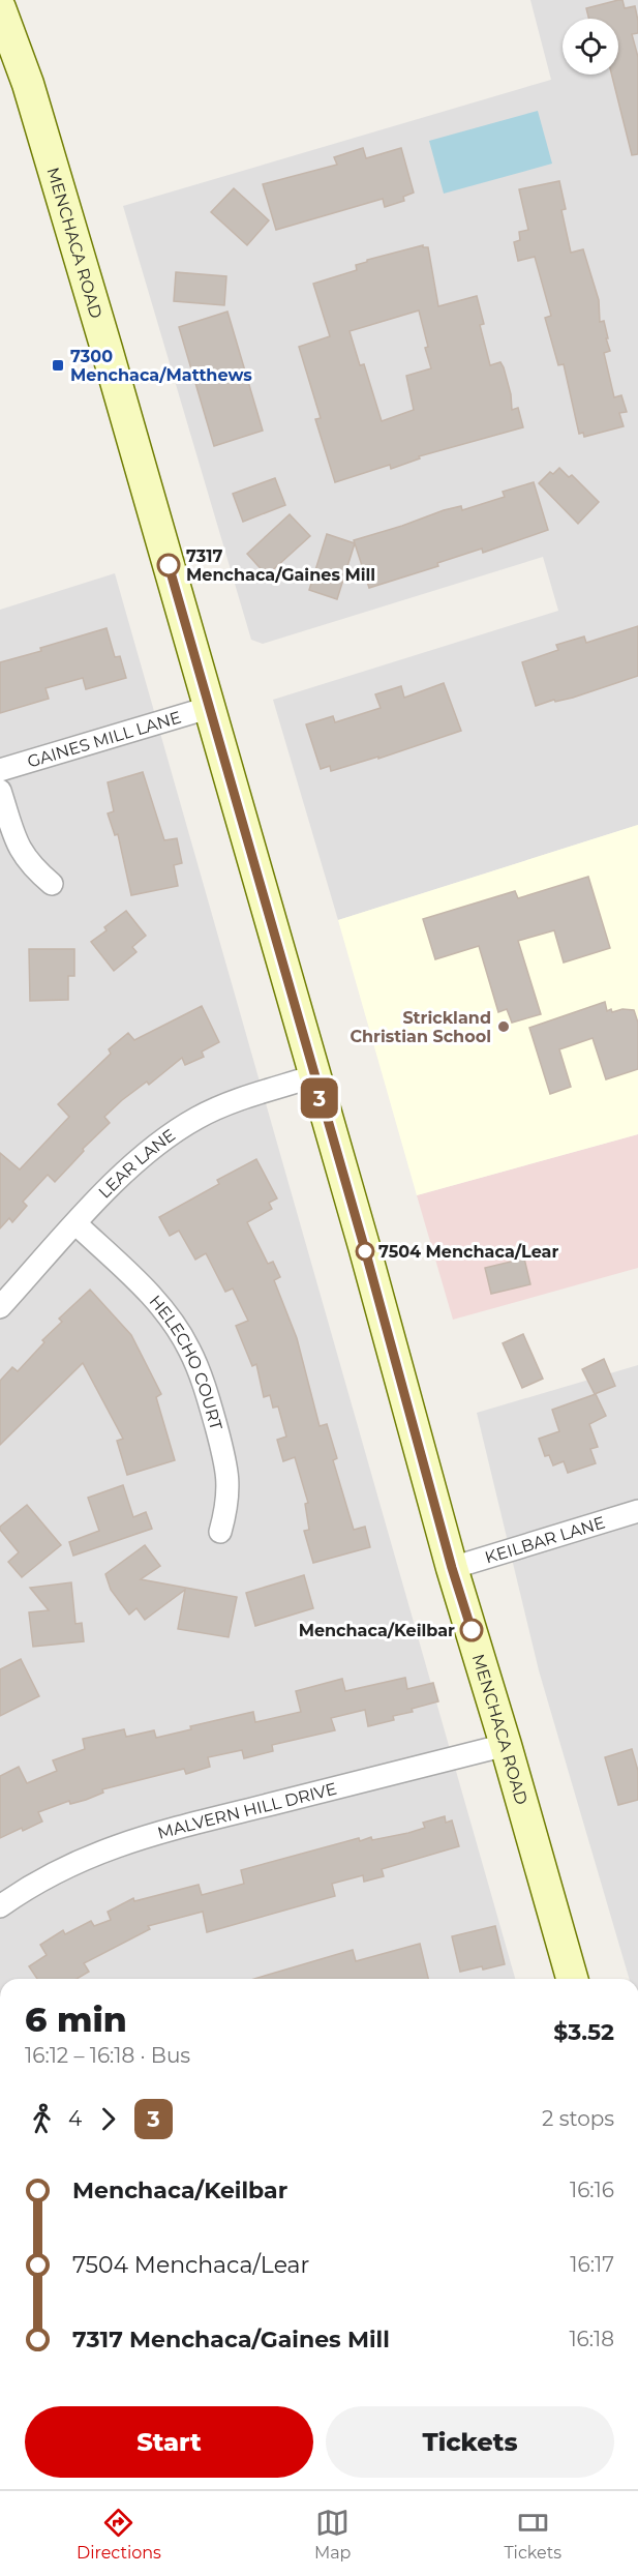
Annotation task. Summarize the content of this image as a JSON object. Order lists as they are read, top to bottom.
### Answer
{
  "streets": {
    "main road": ["MENCHACA ROAD"],
    "street": [
      "GAINES MILL LANE",
      "LEAR LANE",
      "HELECHO COURT",
      "KEILBAR LANE",
      "MALVERN HILL DRIVE"
    ]
  },
  "crossings": [
    ["MENCHACA ROAD", "GAINES MILL LANE"],
    ["MENCHACA ROAD", "LEAR LANE"],
    ["MENCHACA ROAD", "KEILBAR LANE"],
    ["MENCHACA ROAD", "MALVERN HILL DRIVE"],
    ["LEAR LANE", "HELECHO COURT"]
  ],
  "places": {
    "transit": ["7300 Menchaca/Matthews"],
    "other": [
      "7317 Menchaca/Gaines Mill",
      "Strickland Christian School",
      "7504 Menchaca/Lear",
      "Menchaca/Keilbar"
    ]
  },
  "lines": ["bus line 3"],
  "page": {
    "on_map": "3",
    "heading": ["6 min", "16:12 – 16:18 · Bus", "$3.52"],
    "legs": ["4", "3", "2 stops"],
    "list": [
      {
        "name": "Menchaca/Keilbar",
        "value": "16:16"
      },
      {
        "name": "7504 Menchaca/Lear",
        "value": "16:17"
      },
      {
        "name": "7317 Menchaca/Gaines Mill",
        "value": "16:18"
      }
    ],
    "buttons": ["Start", "Tickets"],
    "tabs": ["Directions", "Map", "Tickets"]
  }
}
